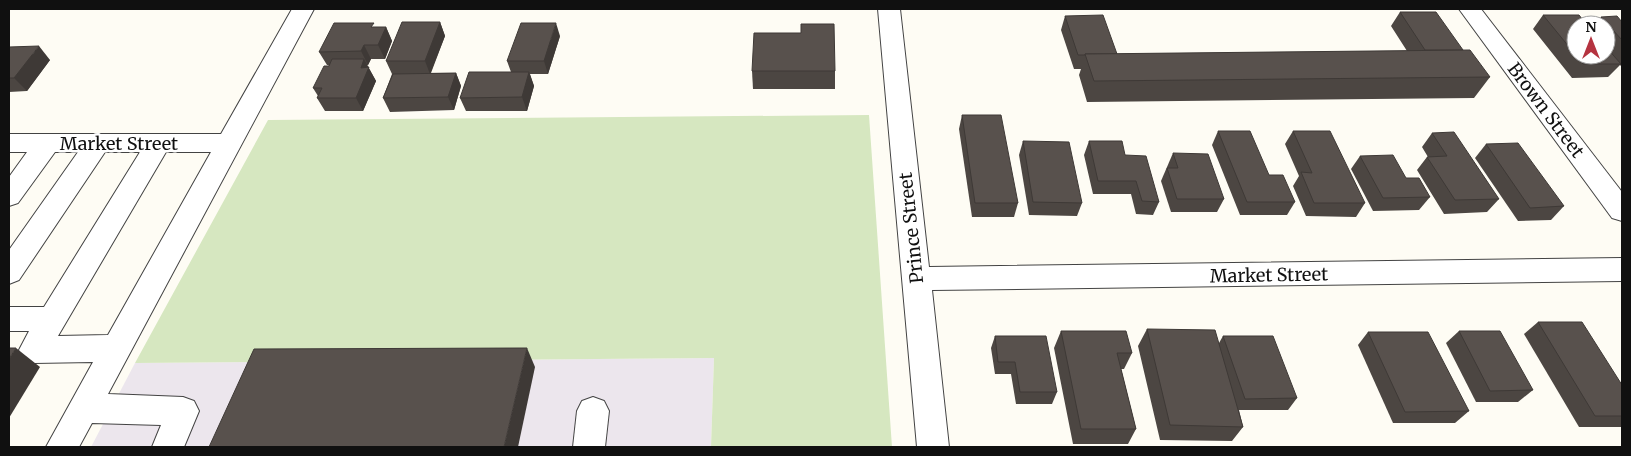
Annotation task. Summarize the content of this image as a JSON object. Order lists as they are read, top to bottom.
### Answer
{
  "streets": {
    "street": ["Brown Street", "Market Street", "Prince Street"]
  },
  "crossings": [
    ["Market Street", "Prince Street"]
  ],
  "north": "top"
}
